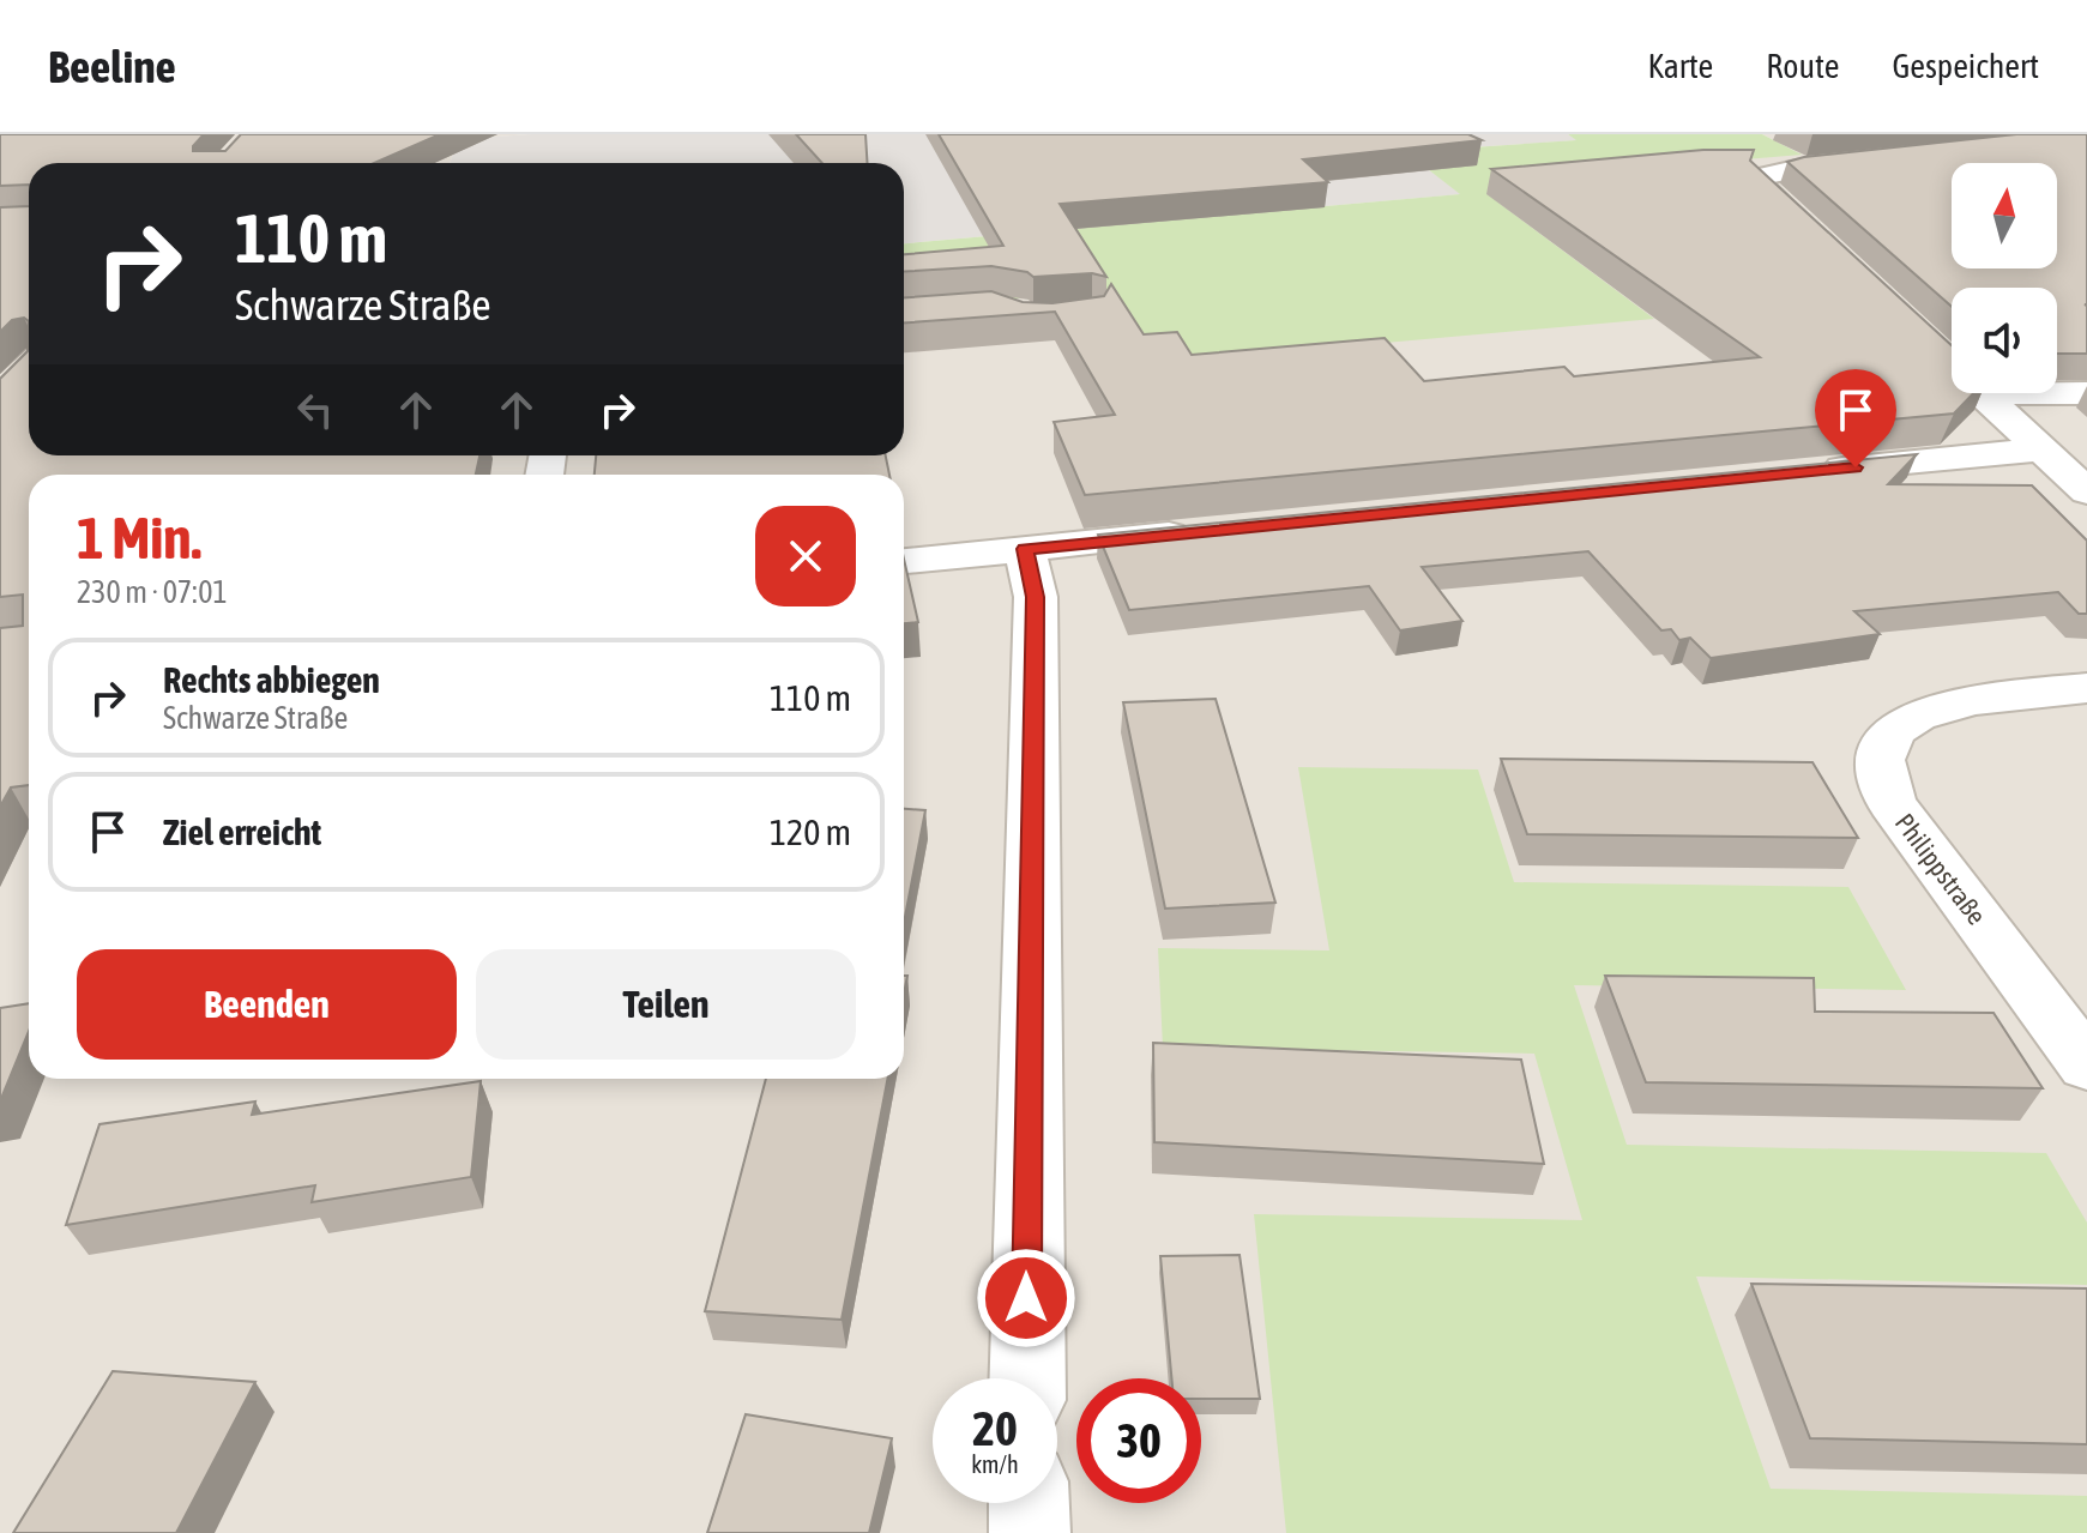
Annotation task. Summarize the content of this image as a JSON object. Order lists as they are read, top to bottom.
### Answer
{
  "streets": {
    "street": ["Philippstraße"]
  },
  "north": "top",
  "page": {
    "header": "Beeline",
    "nav": ["Karte", "Route", "Gespeichert"],
    "turn": ["110 m", "Schwarze Straße"],
    "heading": ["1 Min.", "230 m · 07:01"],
    "list": [
      {
        "name": "Rechts abbiegen",
        "note": "Schwarze Straße",
        "value": "110 m"
      },
      {
        "name": "Ziel erreicht",
        "value": "120 m"
      }
    ],
    "buttons": ["Beenden", "Teilen"],
    "speed": "20 km/h",
    "limit": "30"
  }
}
